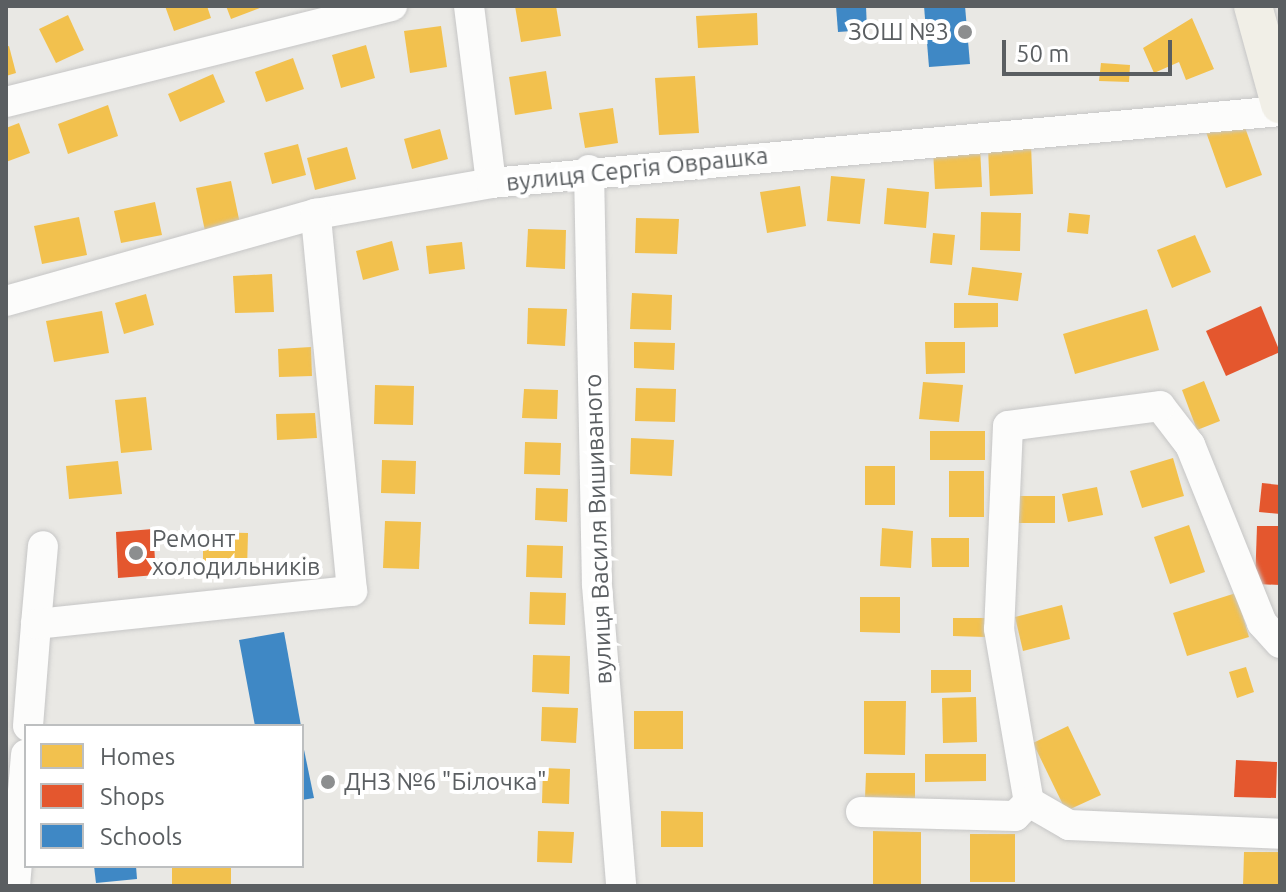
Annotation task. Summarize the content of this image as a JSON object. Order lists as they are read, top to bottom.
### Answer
{
  "streets": {
    "street": ["вулиця Сергія Оврашка", "вулиця Василя Вишиваного"]
  },
  "crossings": [
    ["вулиця Сергія Оврашка", "вулиця Василя Вишиваного"]
  ],
  "places": ["ЗОШ №3", "Ремонт холодильників", "ДНЗ №6 \"Білочка\""],
  "legend": ["Homes", "Shops", "Schools"],
  "scale_bar": "50 m"
}
